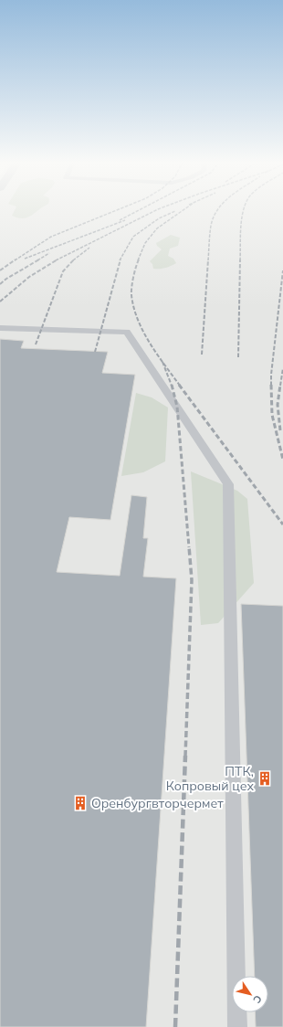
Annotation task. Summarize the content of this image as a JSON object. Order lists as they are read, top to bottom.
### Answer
{
  "places": {
    "building": ["ПТК, Копровый цех", "Оренбургвторчермет"]
  },
  "north": "bottom right"
}
